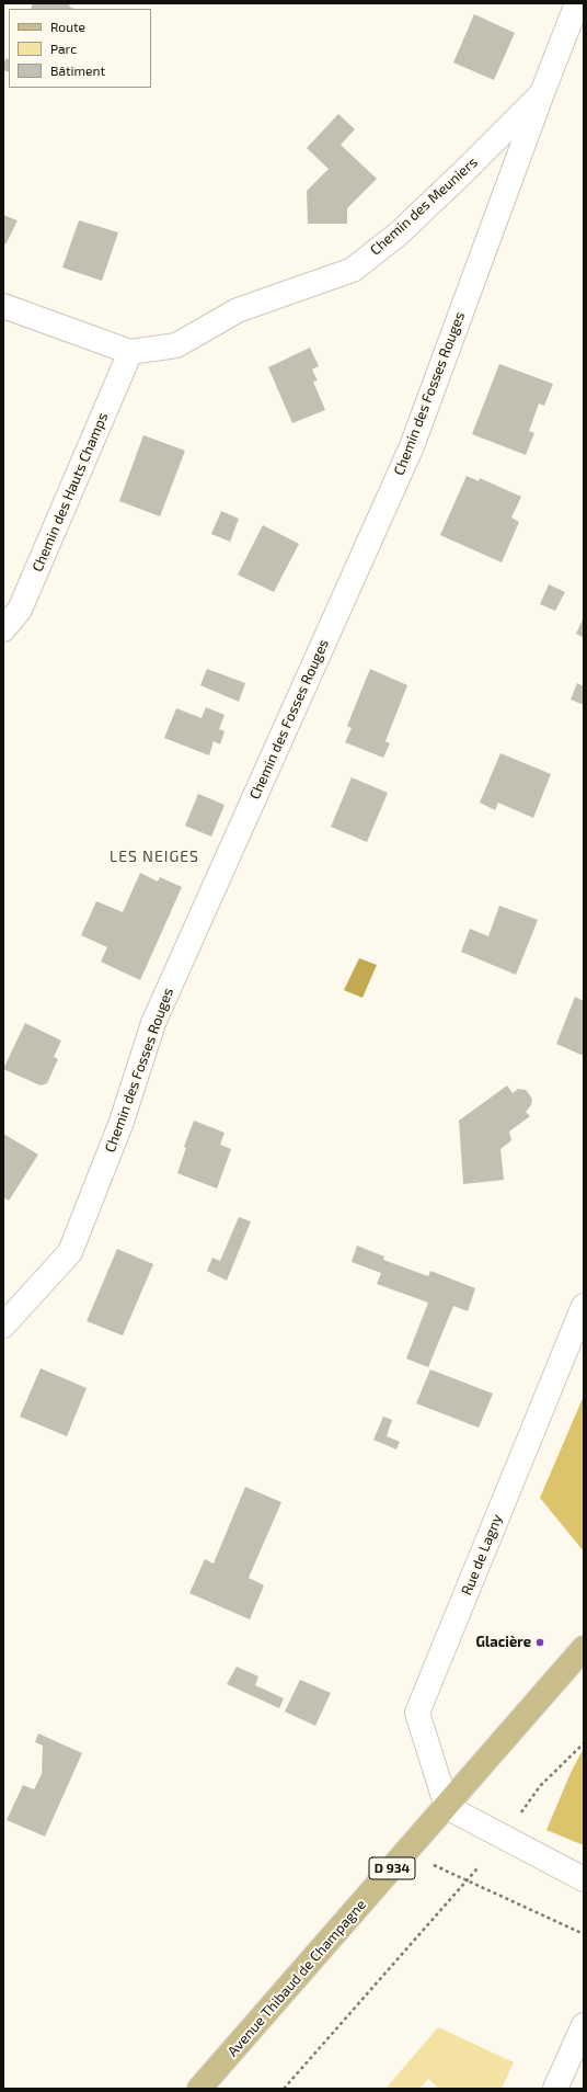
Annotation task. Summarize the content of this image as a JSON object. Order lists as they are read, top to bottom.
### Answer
{
  "streets": {
    "main road": ["D 934", "Avenue Thibaud de Champagne"],
    "street": [
      "Chemin des Meuniers",
      "Chemin des Fosses Rouges",
      "Chemin des Hauts Champs",
      "Rue de Lagny"
    ]
  },
  "crossings": [
    ["Chemin des Meuniers", "Chemin des Fosses Rouges"],
    ["Chemin des Meuniers", "Chemin des Hauts Champs"],
    ["Rue de Lagny", "Avenue Thibaud de Champagne"]
  ],
  "districts": ["LES NEIGES"],
  "places": ["Glacière"],
  "legend": ["Route", "Parc", "Bâtiment"]
}
